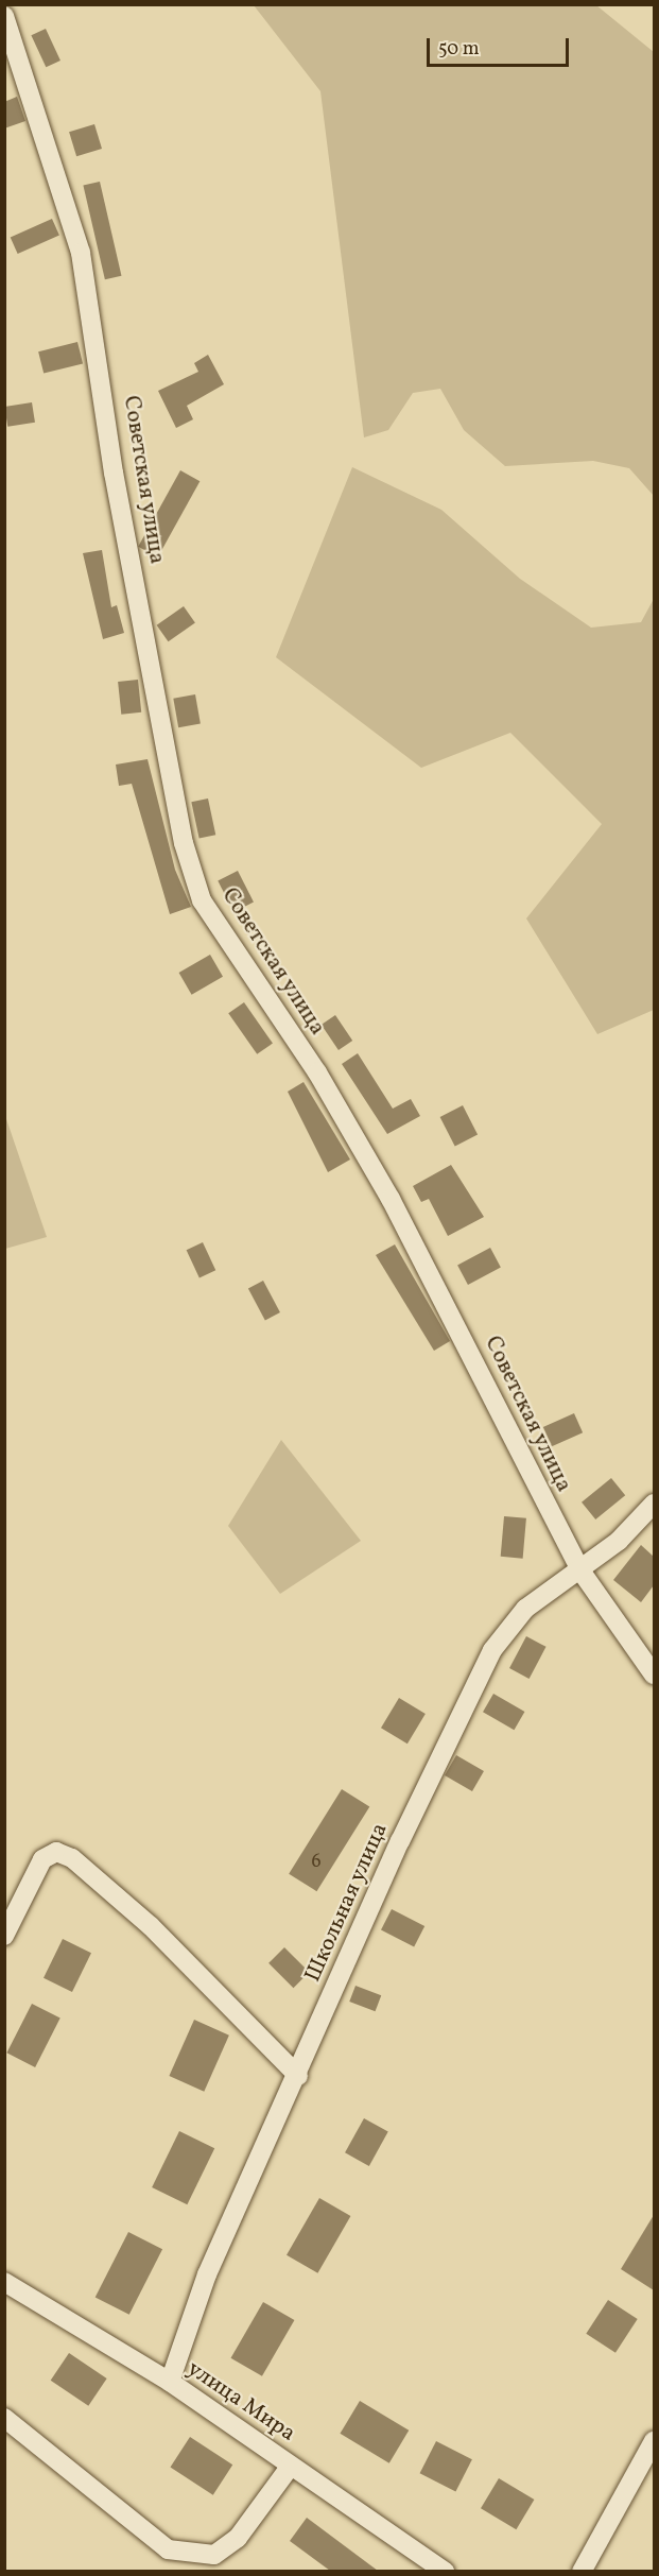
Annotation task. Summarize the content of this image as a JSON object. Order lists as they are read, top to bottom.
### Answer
{
  "streets": {
    "street": ["Советская улица", "Школьная улица", "улица Мира"]
  },
  "crossings": [
    ["Советская улица", "Школьная улица"],
    ["Школьная улица", "улица Мира"]
  ],
  "house_numbers": ["6"],
  "scale_bar": "50 m"
}
